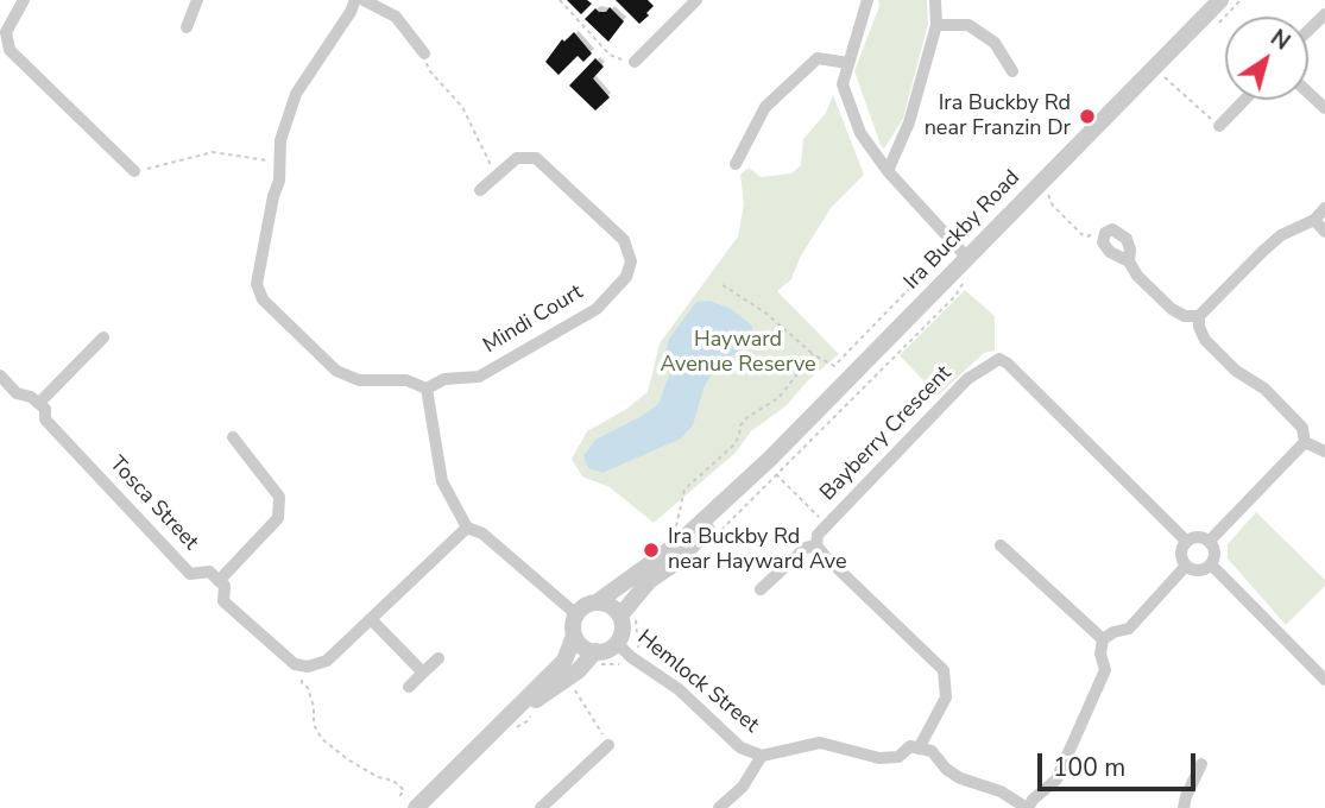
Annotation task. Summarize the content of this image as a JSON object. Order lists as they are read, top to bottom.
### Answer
{
  "streets": {
    "street": [
      "Ira Buckby Road",
      "Mindi Court",
      "Bayberry Crescent",
      "Tosca Street",
      "Hemlock Street"
    ]
  },
  "crossings": [
    ["Ira Buckby Road", "Hemlock Street"]
  ],
  "parks": ["Hayward Avenue Reserve"],
  "places": ["Ira Buckby Rd near Franzin Dr", "Ira Buckby Rd near Hayward Ave"],
  "scale_bar": "100 m",
  "north": "top right"
}
